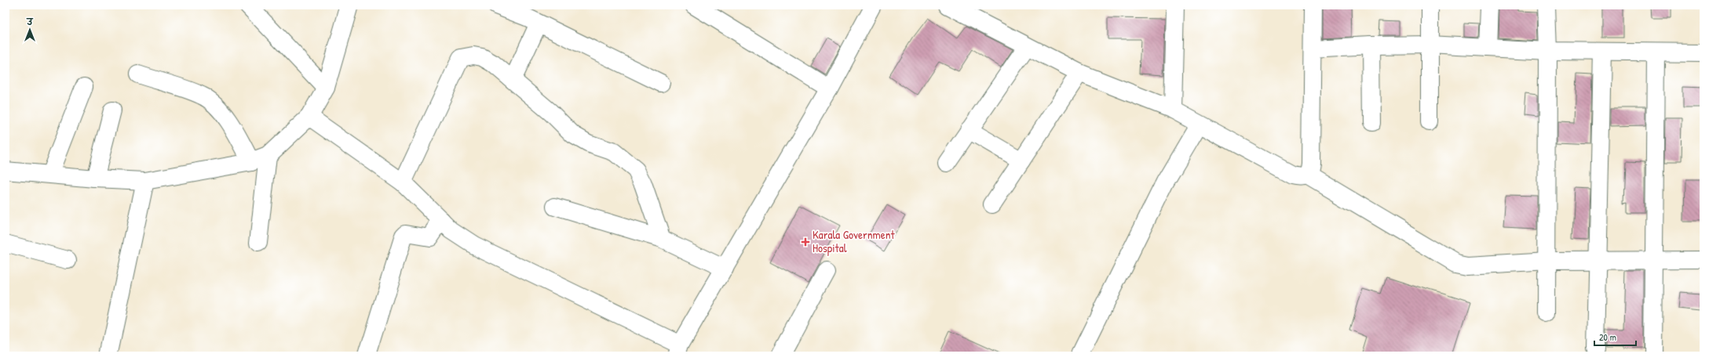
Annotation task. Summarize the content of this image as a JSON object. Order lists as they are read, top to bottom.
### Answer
{
  "places": {
    "health": ["Karala Government Hospital"]
  },
  "scale_bar": "20 m",
  "north": "top"
}
